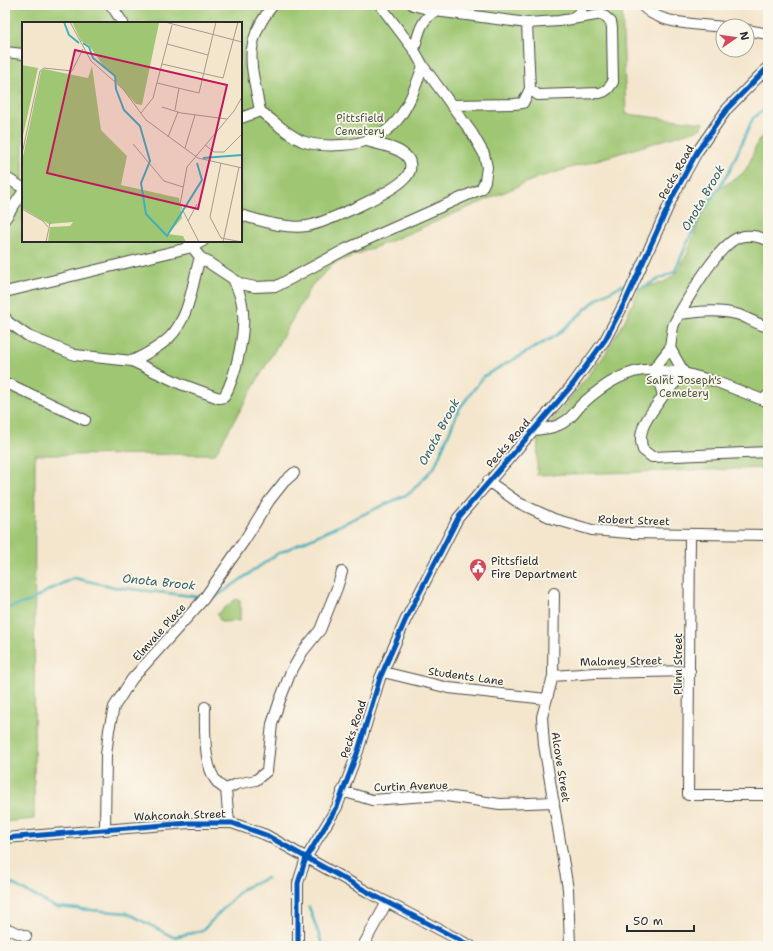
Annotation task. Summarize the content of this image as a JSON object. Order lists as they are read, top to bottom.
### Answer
{
  "streets": {
    "street": [
      "Pecks Road",
      "Robert Street",
      "Elmvale Place",
      "Maloney Street",
      "Plinn Street",
      "Students Lane",
      "Alcove Street",
      "Curtin Avenue",
      "Wahconah Street"
    ]
  },
  "crossings": [
    ["Pecks Road", "Robert Street"],
    ["Pecks Road", "Students Lane"],
    ["Pecks Road", "Curtin Avenue"],
    ["Pecks Road", "Wahconah Street"],
    ["Robert Street", "Plinn Street"],
    ["Elmvale Place", "Wahconah Street"],
    ["Maloney Street", "Plinn Street"],
    ["Maloney Street", "Alcove Street"],
    ["Students Lane", "Alcove Street"],
    ["Alcove Street", "Curtin Avenue"]
  ],
  "water": ["Onota Brook"],
  "parks": ["Pittsfield Cemetery", "Saint Joseph's Cemetery"],
  "places": {
    "public building": ["Pittsfield Fire Department"]
  },
  "scale_bar": "50 m",
  "north": "right"
}
